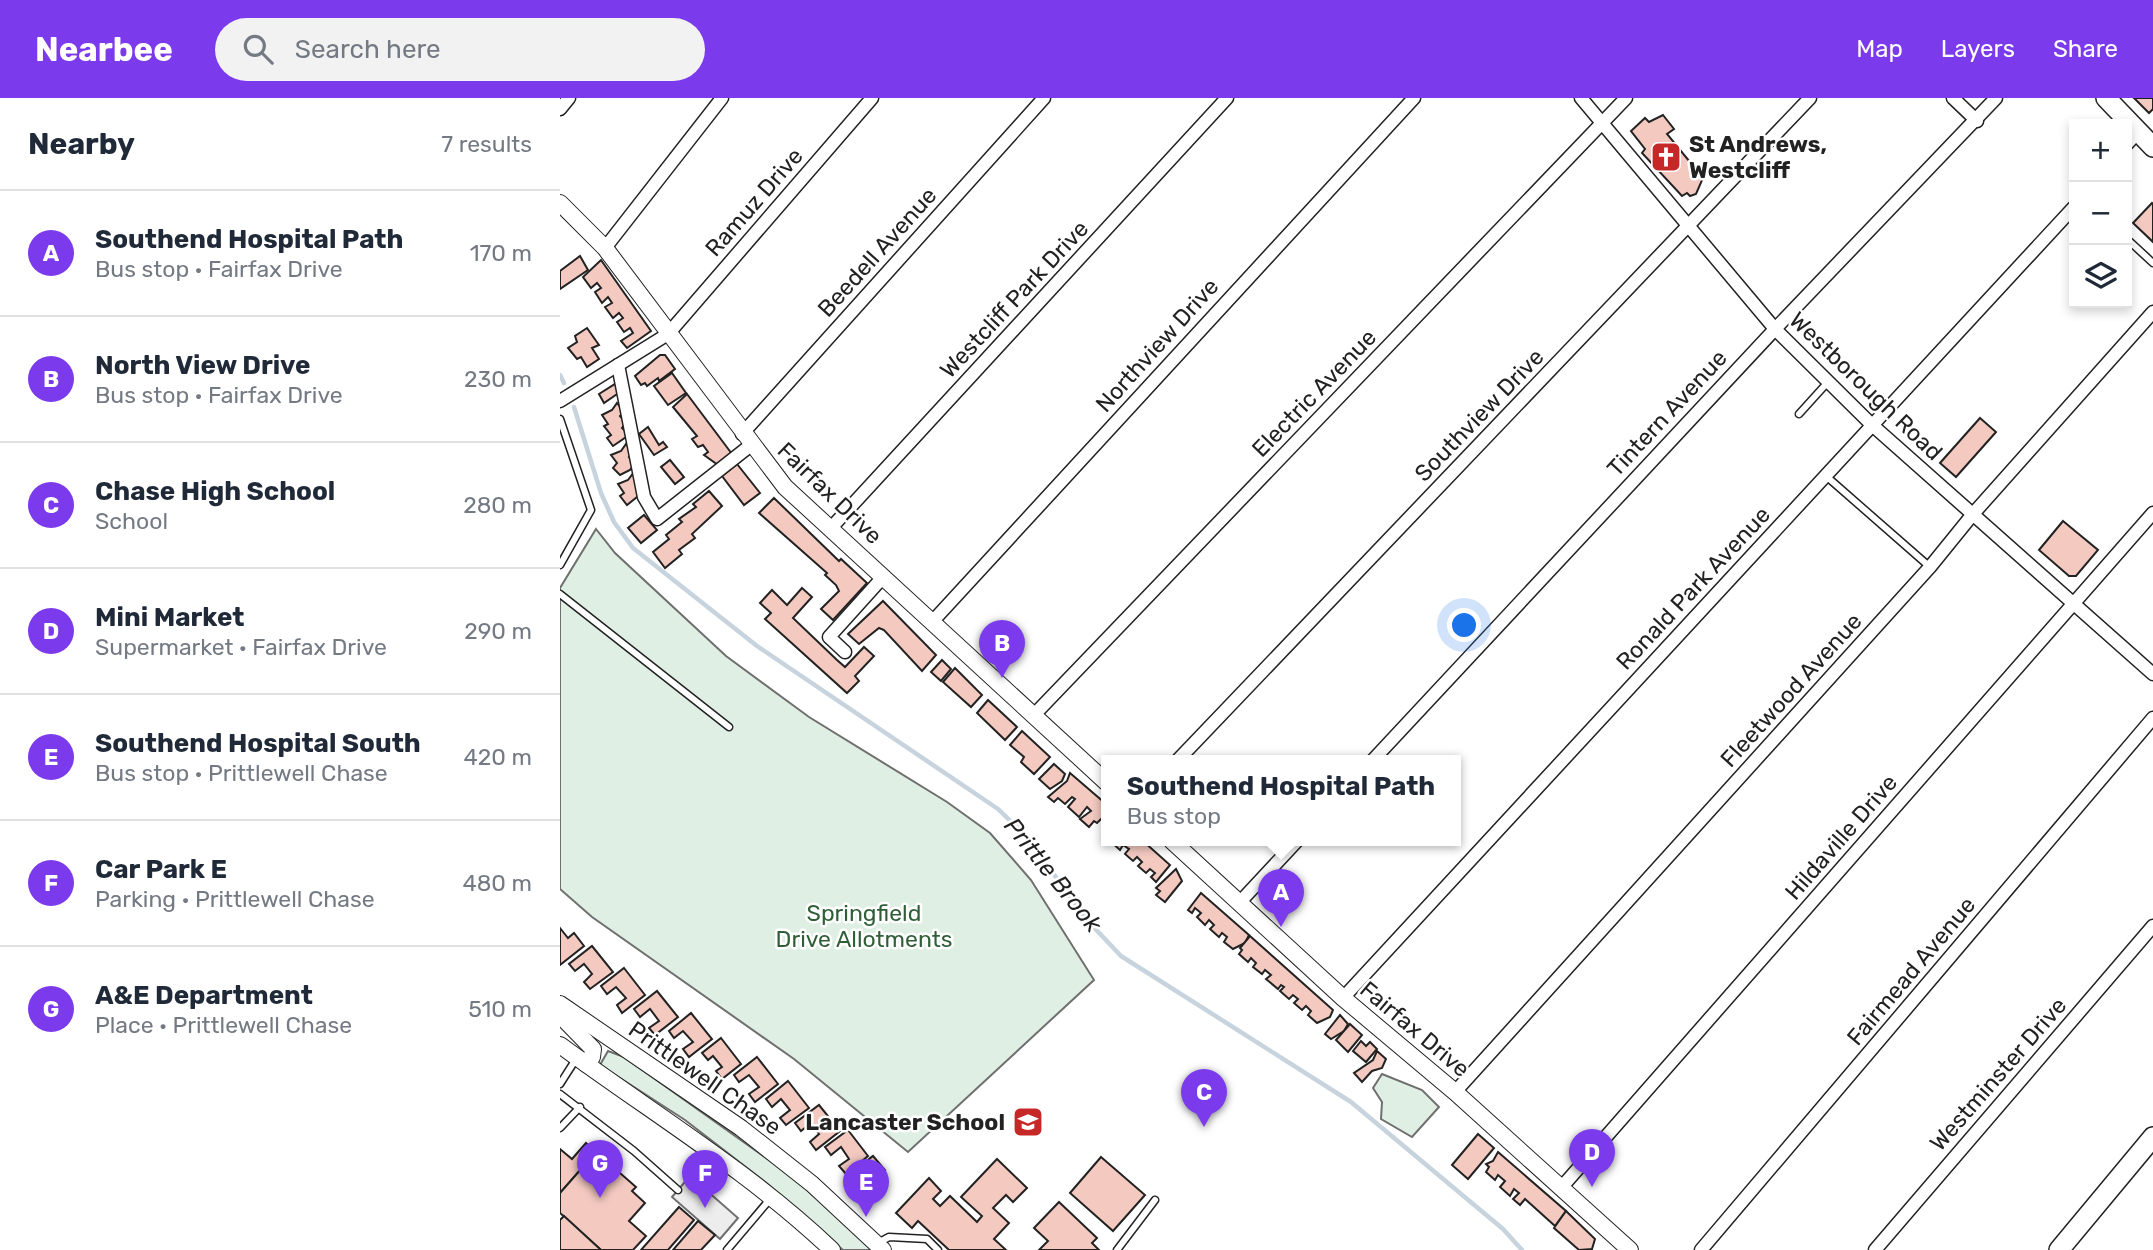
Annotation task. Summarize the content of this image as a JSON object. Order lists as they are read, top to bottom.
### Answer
{
  "streets": {
    "street": [
      "Ramuz Drive",
      "Beedell Avenue",
      "Westcliff Park Drive",
      "Northview Drive",
      "Westborough Road",
      "Electric Avenue",
      "Tintern Avenue",
      "Southview Drive",
      "Fairfax Drive",
      "Ronald Park Avenue",
      "Fleetwood Avenue",
      "Hildaville Drive",
      "Fairmead Avenue",
      "Westminster Drive",
      "Prittlewell Chase"
    ]
  },
  "crossings": [
    ["Ramuz Drive", "Beedell Avenue"],
    ["Ramuz Drive", "Fairfax Drive"],
    ["Beedell Avenue", "Fairfax Drive"],
    ["Westcliff Park Drive", "Fairfax Drive"],
    ["Northview Drive", "Fairfax Drive"],
    ["Westborough Road", "Electric Avenue"],
    ["Westborough Road", "Tintern Avenue"],
    ["Westborough Road", "Southview Drive"],
    ["Westborough Road", "Ronald Park Avenue"],
    ["Westborough Road", "Fleetwood Avenue"],
    ["Westborough Road", "Hildaville Drive"],
    ["Electric Avenue", "Fairfax Drive"],
    ["Fairfax Drive", "Ronald Park Avenue"],
    ["Fairfax Drive", "Fleetwood Avenue"],
    ["Fairfax Drive", "Hildaville Drive"]
  ],
  "water": ["Prittle Brook"],
  "parks": ["Springfield Drive Allotments"],
  "places": {
    "church": ["St Andrews, Westcliff"],
    "school or university": ["Lancaster School"]
  },
  "page": {
    "header": "Nearbee",
    "search": "Search here",
    "nav": ["Map", "Layers", "Share"],
    "heading": ["Nearby", "7 results"],
    "map_buttons": ["+", "−"],
    "list": [
      {
        "mark": "A",
        "name": "Southend Hospital Path",
        "note": "Bus stop · Fairfax Drive",
        "value": "170 m"
      },
      {
        "mark": "B",
        "name": "North View Drive",
        "note": "Bus stop · Fairfax Drive",
        "value": "230 m"
      },
      {
        "mark": "C",
        "name": "Chase High School",
        "note": "School",
        "value": "280 m"
      },
      {
        "mark": "D",
        "name": "Mini Market",
        "note": "Supermarket · Fairfax Drive",
        "value": "290 m"
      },
      {
        "mark": "E",
        "name": "Southend Hospital South",
        "note": "Bus stop · Prittlewell Chase",
        "value": "420 m"
      },
      {
        "mark": "F",
        "name": "Car Park E",
        "note": "Parking · Prittlewell Chase",
        "value": "480 m"
      },
      {
        "mark": "G",
        "name": "A&E Department",
        "note": "Place · Prittlewell Chase",
        "value": "510 m"
      }
    ],
    "pins": [
      "B",
      "A",
      "C",
      "D",
      "G",
      "F",
      "E"
    ],
    "popup": ["Southend Hospital Path", "Bus stop"]
  }
}
